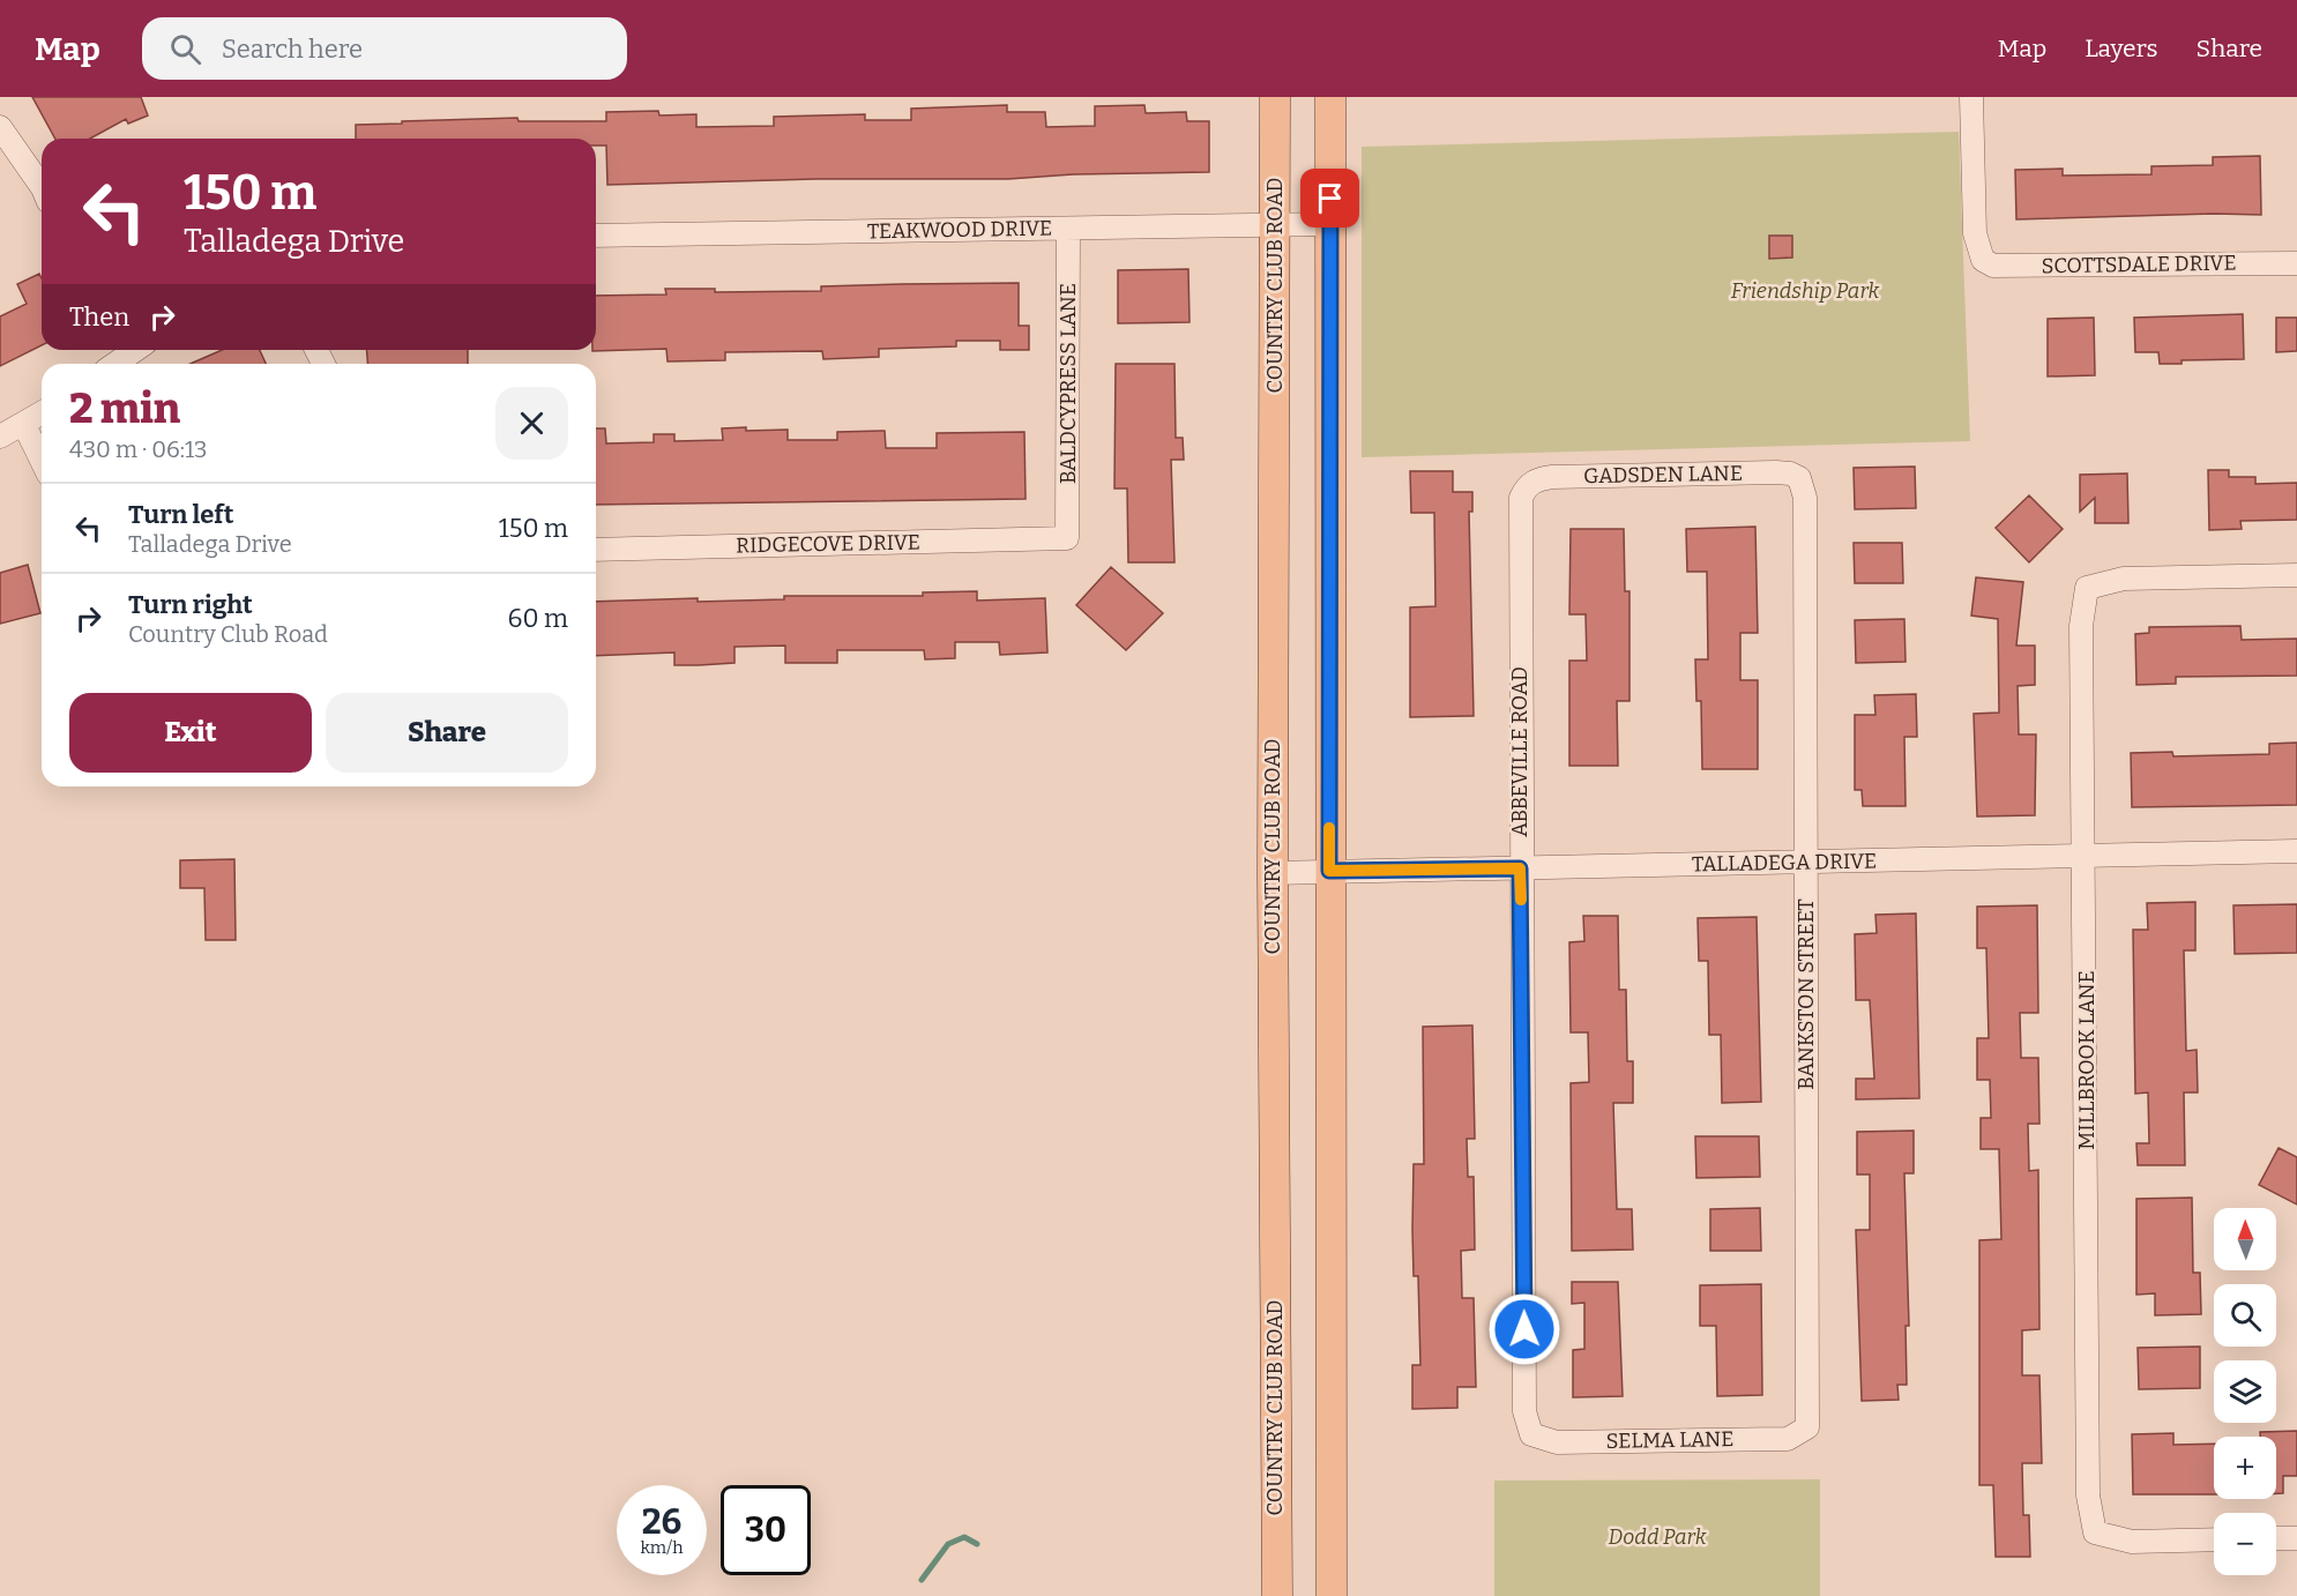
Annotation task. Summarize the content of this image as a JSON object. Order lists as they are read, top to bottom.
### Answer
{
  "streets": {
    "main road": ["COUNTRY CLUB ROAD"],
    "street": [
      "TEAKWOOD DRIVE",
      "SCOTTSDALE DRIVE",
      "BALDCYPRESS LANE",
      "GADSDEN LANE",
      "RIDGECOVE DRIVE",
      "ABBEVILLE ROAD",
      "TALLADEGA DRIVE",
      "BANKSTON STREET",
      "MILLBROOK LANE",
      "SELMA LANE"
    ]
  },
  "crossings": [
    ["TEAKWOOD DRIVE", "COUNTRY CLUB ROAD"],
    ["TEAKWOOD DRIVE", "BALDCYPRESS LANE"],
    ["COUNTRY CLUB ROAD", "TALLADEGA DRIVE"],
    ["BALDCYPRESS LANE", "RIDGECOVE DRIVE"],
    ["GADSDEN LANE", "ABBEVILLE ROAD"],
    ["GADSDEN LANE", "BANKSTON STREET"],
    ["ABBEVILLE ROAD", "TALLADEGA DRIVE"],
    ["ABBEVILLE ROAD", "SELMA LANE"],
    ["TALLADEGA DRIVE", "BANKSTON STREET"],
    ["TALLADEGA DRIVE", "MILLBROOK LANE"],
    ["BANKSTON STREET", "SELMA LANE"]
  ],
  "parks": ["Friendship Park", "Dodd Park"],
  "north": "top",
  "page": {
    "header": "Map",
    "search": "Search here",
    "nav": ["Map", "Layers", "Share"],
    "turn": ["150 m", "Talladega Drive"],
    "then": "Then",
    "heading": ["2 min", "430 m · 06:13"],
    "list": [
      {
        "name": "Turn left",
        "note": "Talladega Drive",
        "value": "150 m"
      },
      {
        "name": "Turn right",
        "note": "Country Club Road",
        "value": "60 m"
      }
    ],
    "buttons": ["Exit", "Share"],
    "map_buttons": ["+", "−"],
    "speed": "26 km/h",
    "limit": "30"
  }
}
